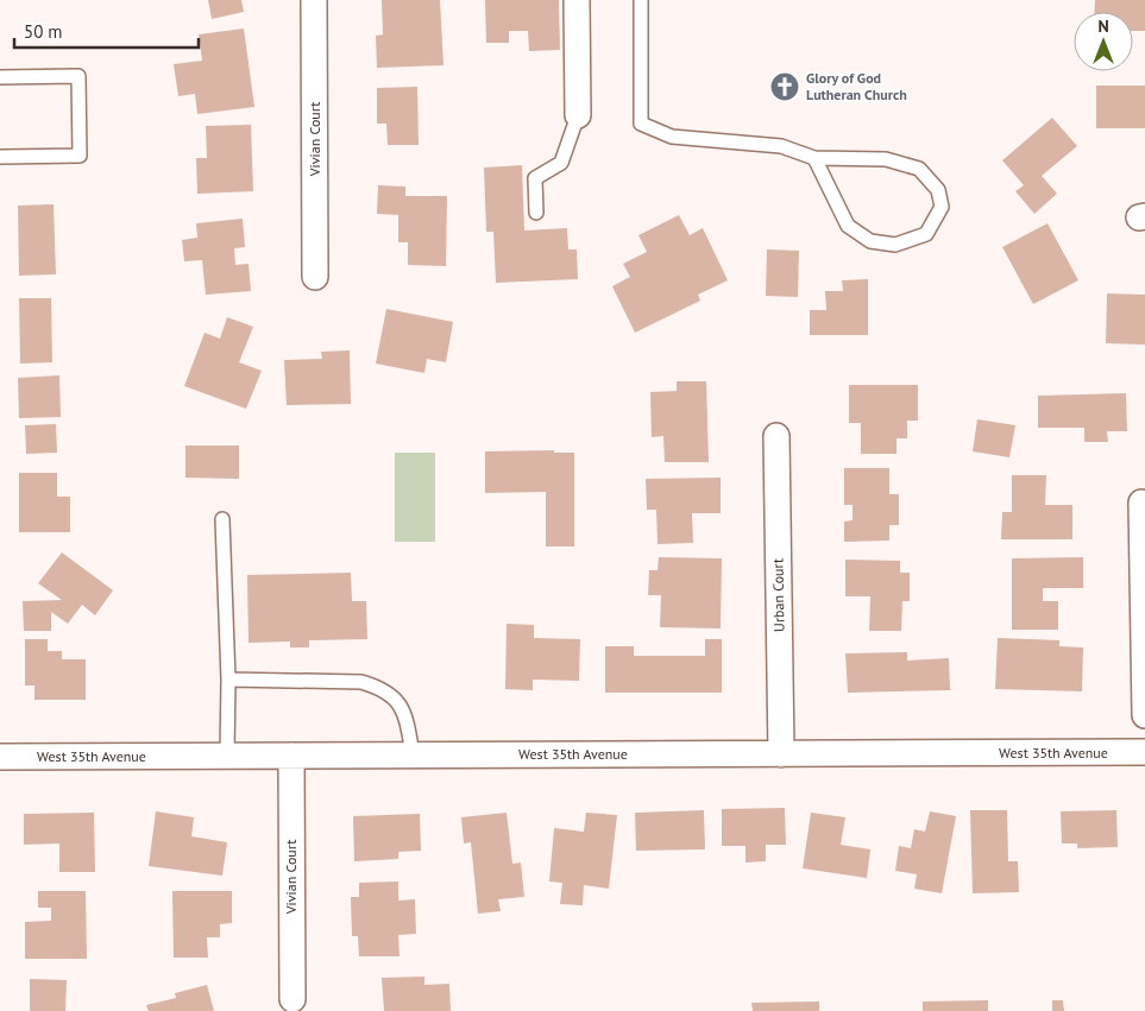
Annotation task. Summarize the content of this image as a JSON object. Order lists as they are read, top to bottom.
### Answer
{
  "streets": {
    "street": ["Vivian Court", "Urban Court", "West 35th Avenue"]
  },
  "crossings": [
    ["Vivian Court", "West 35th Avenue"],
    ["Urban Court", "West 35th Avenue"]
  ],
  "places": {
    "church": ["Glory of God Lutheran Church"]
  },
  "scale_bar": "50 m",
  "north": "top"
}
